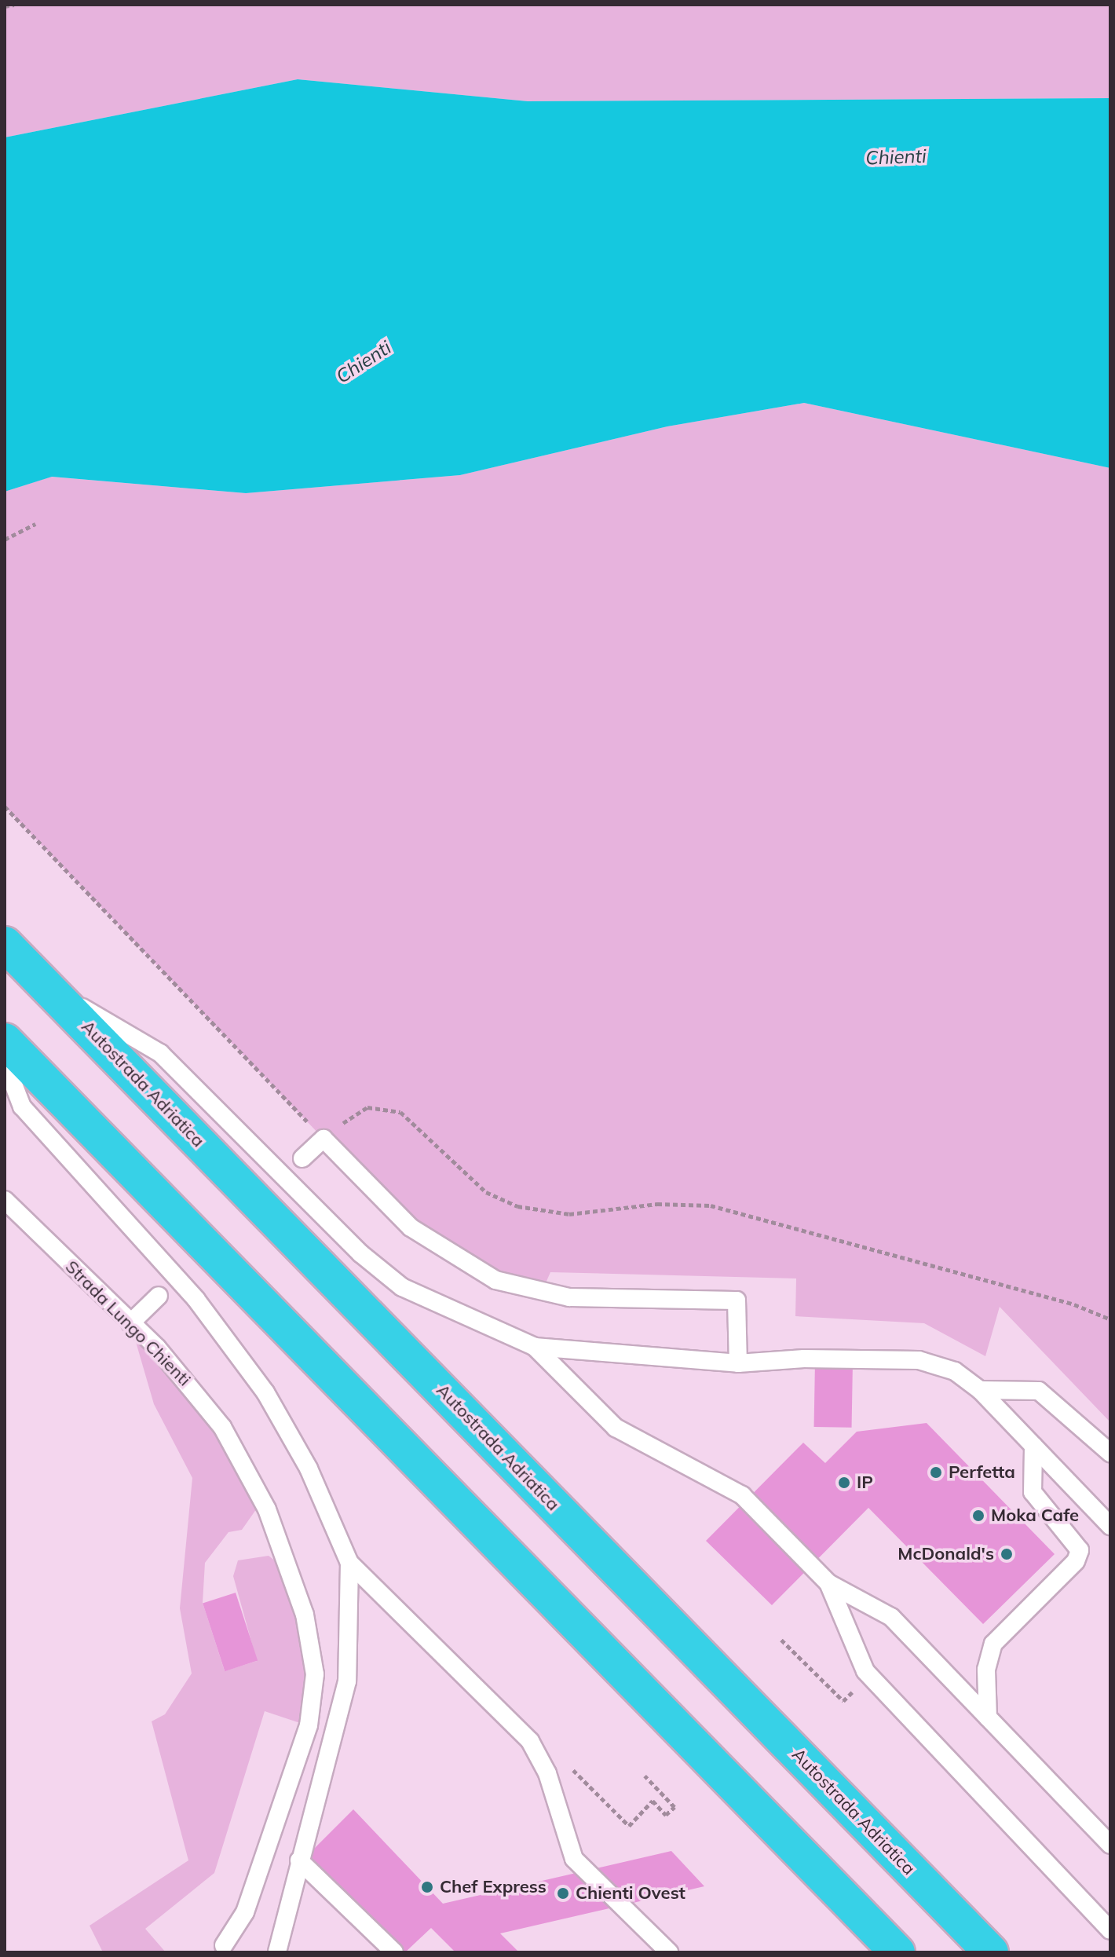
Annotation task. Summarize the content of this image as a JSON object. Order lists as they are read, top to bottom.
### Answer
{
  "streets": {
    "highway": ["Autostrada Adriatica"],
    "lane": ["Strada Lungo Chienti"]
  },
  "water": ["Chienti"],
  "places": [
    "Perfetta",
    "IP",
    "Moka Cafe",
    "McDonald's",
    "Chef Express",
    "Chienti Ovest"
  ]
}
